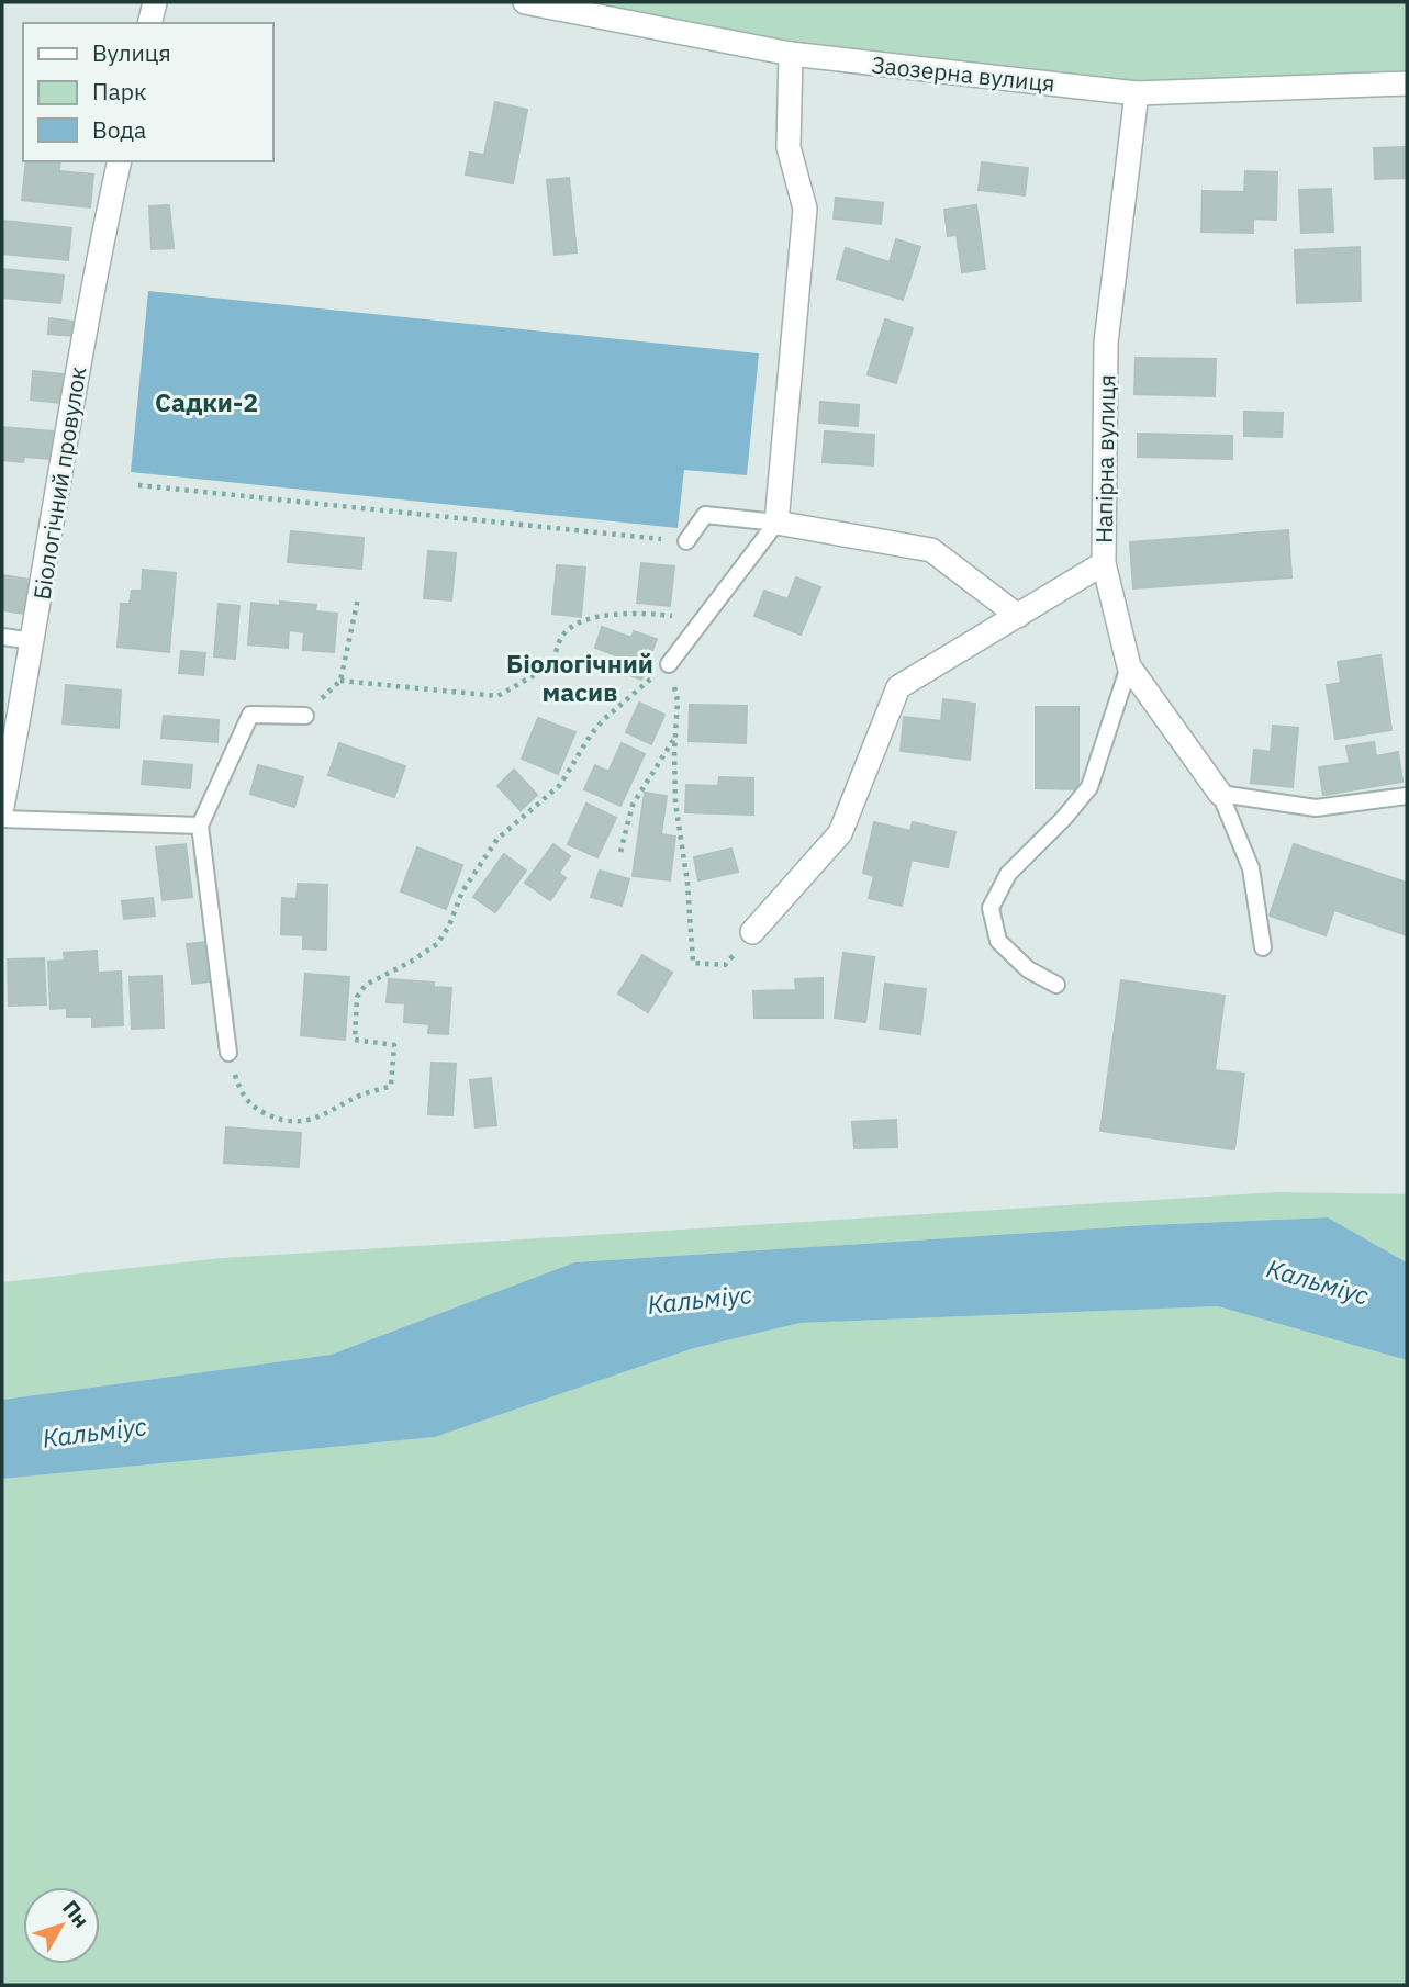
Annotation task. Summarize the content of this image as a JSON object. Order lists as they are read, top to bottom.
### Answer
{
  "streets": {
    "street": ["Заозерна вулиця", "Напірна вулиця", "Біологічний провулок"]
  },
  "crossings": [
    ["Заозерна вулиця", "Напірна вулиця"]
  ],
  "districts": ["Садки-2", "Біологічний масив"],
  "water": ["Кальміус"],
  "legend": ["Вулиця", "Парк", "Вода"],
  "north": "top right"
}
